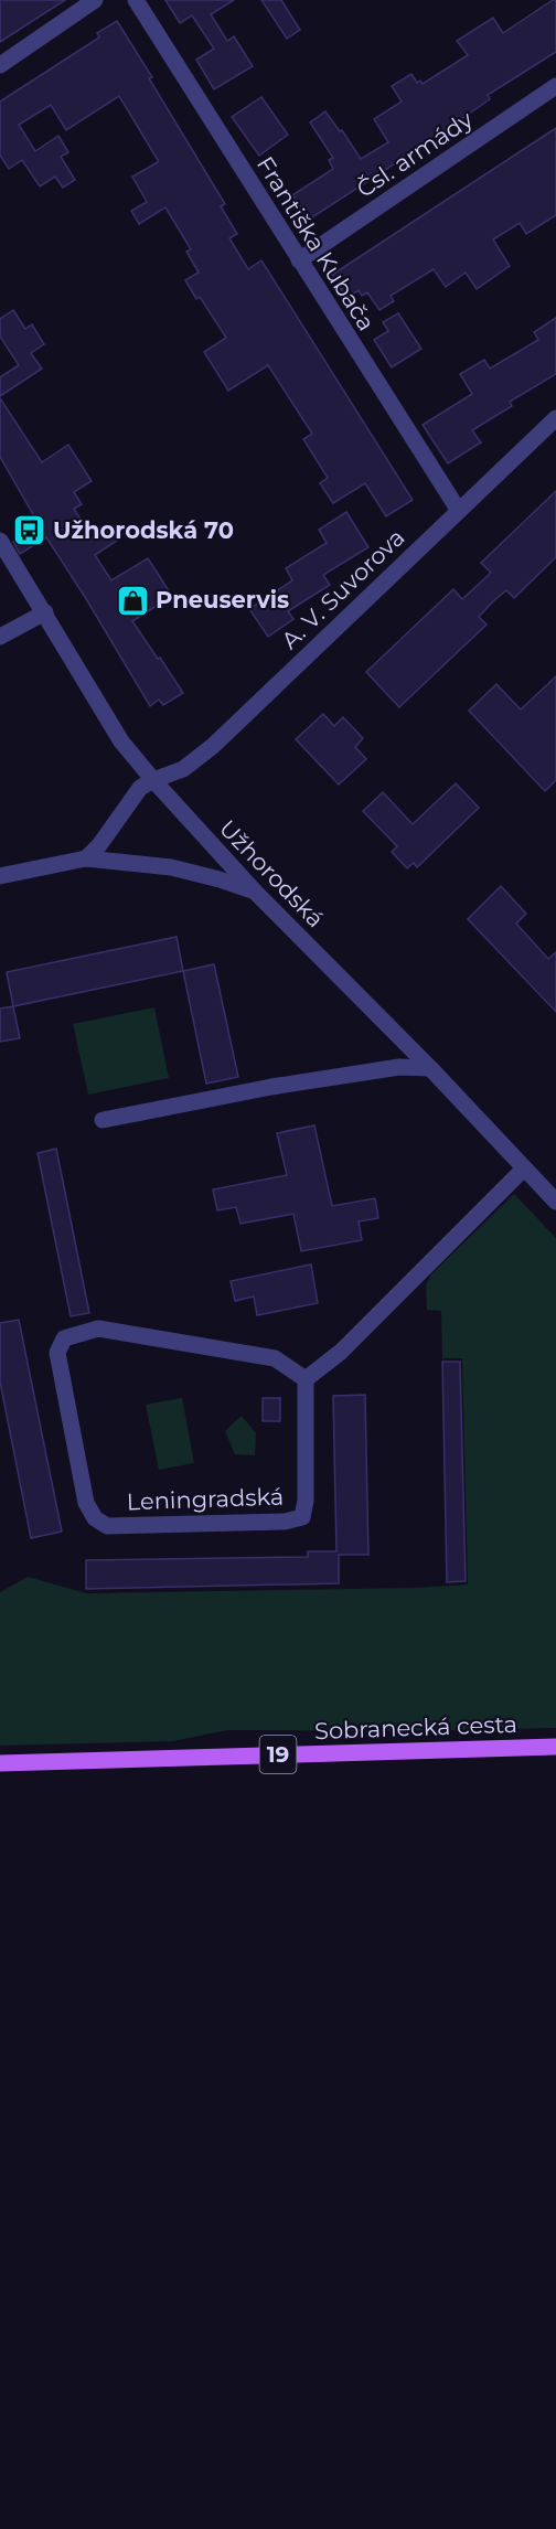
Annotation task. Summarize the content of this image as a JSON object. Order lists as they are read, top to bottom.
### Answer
{
  "streets": {
    "main road": ["Sobranecká cesta", "19"],
    "street": [
      "Čsl. armády",
      "Františka Kubača",
      "A. V. Suvorova",
      "Užhorodská",
      "Leningradská"
    ]
  },
  "crossings": [
    ["Čsl. armády", "Františka Kubača"],
    ["Františka Kubača", "A. V. Suvorova"],
    ["A. V. Suvorova", "Užhorodská"]
  ],
  "places": {
    "bus stop": ["Užhorodská 70"],
    "shop": ["Pneuservis"]
  }
}
